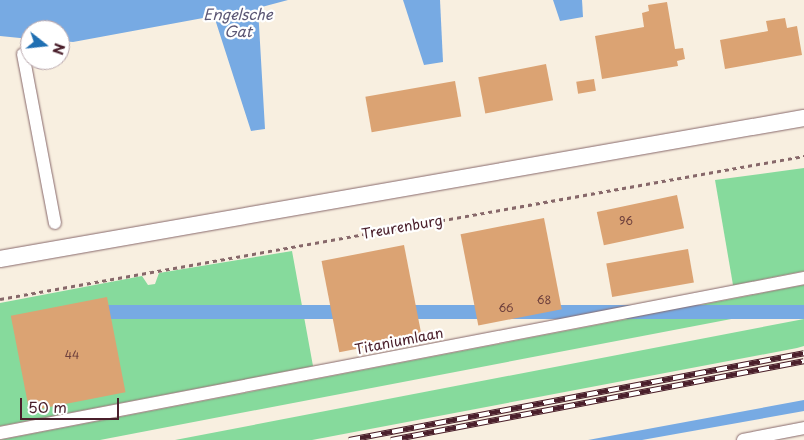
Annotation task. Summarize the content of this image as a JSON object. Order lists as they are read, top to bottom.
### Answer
{
  "streets": {
    "street": ["Titaniumlaan"],
    "path": ["Treurenburg"]
  },
  "water": ["Engelsche Gat"],
  "house_numbers": [
    "96",
    "68",
    "66",
    "44"
  ],
  "scale_bar": "50 m",
  "north": "right"
}
